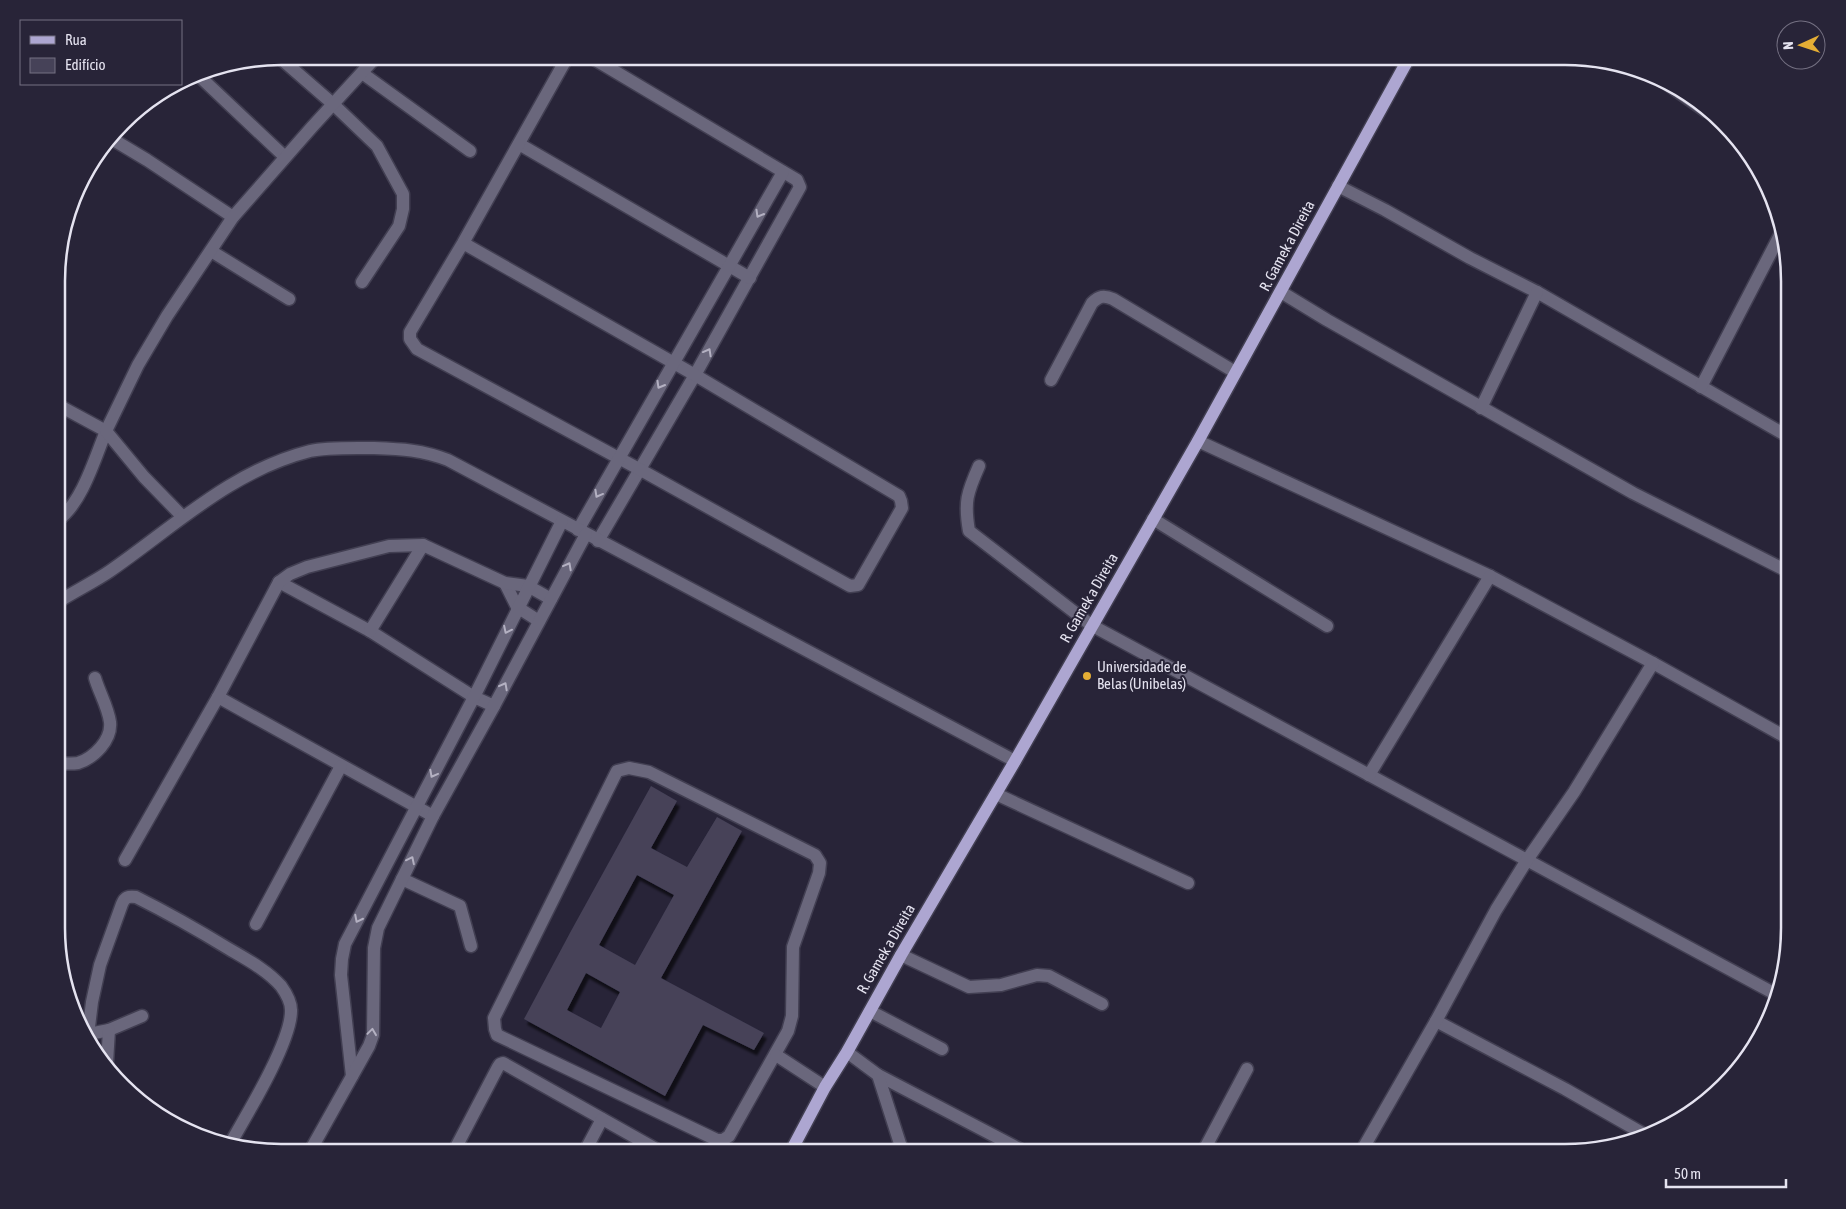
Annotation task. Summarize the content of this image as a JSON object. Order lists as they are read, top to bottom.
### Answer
{
  "streets": {
    "main road": ["R. Gamek a Direita"]
  },
  "places": ["Universidade de Belas (Unibelas)"],
  "legend": ["Rua", "Edifício"],
  "scale_bar": "50 m",
  "north": "left"
}
